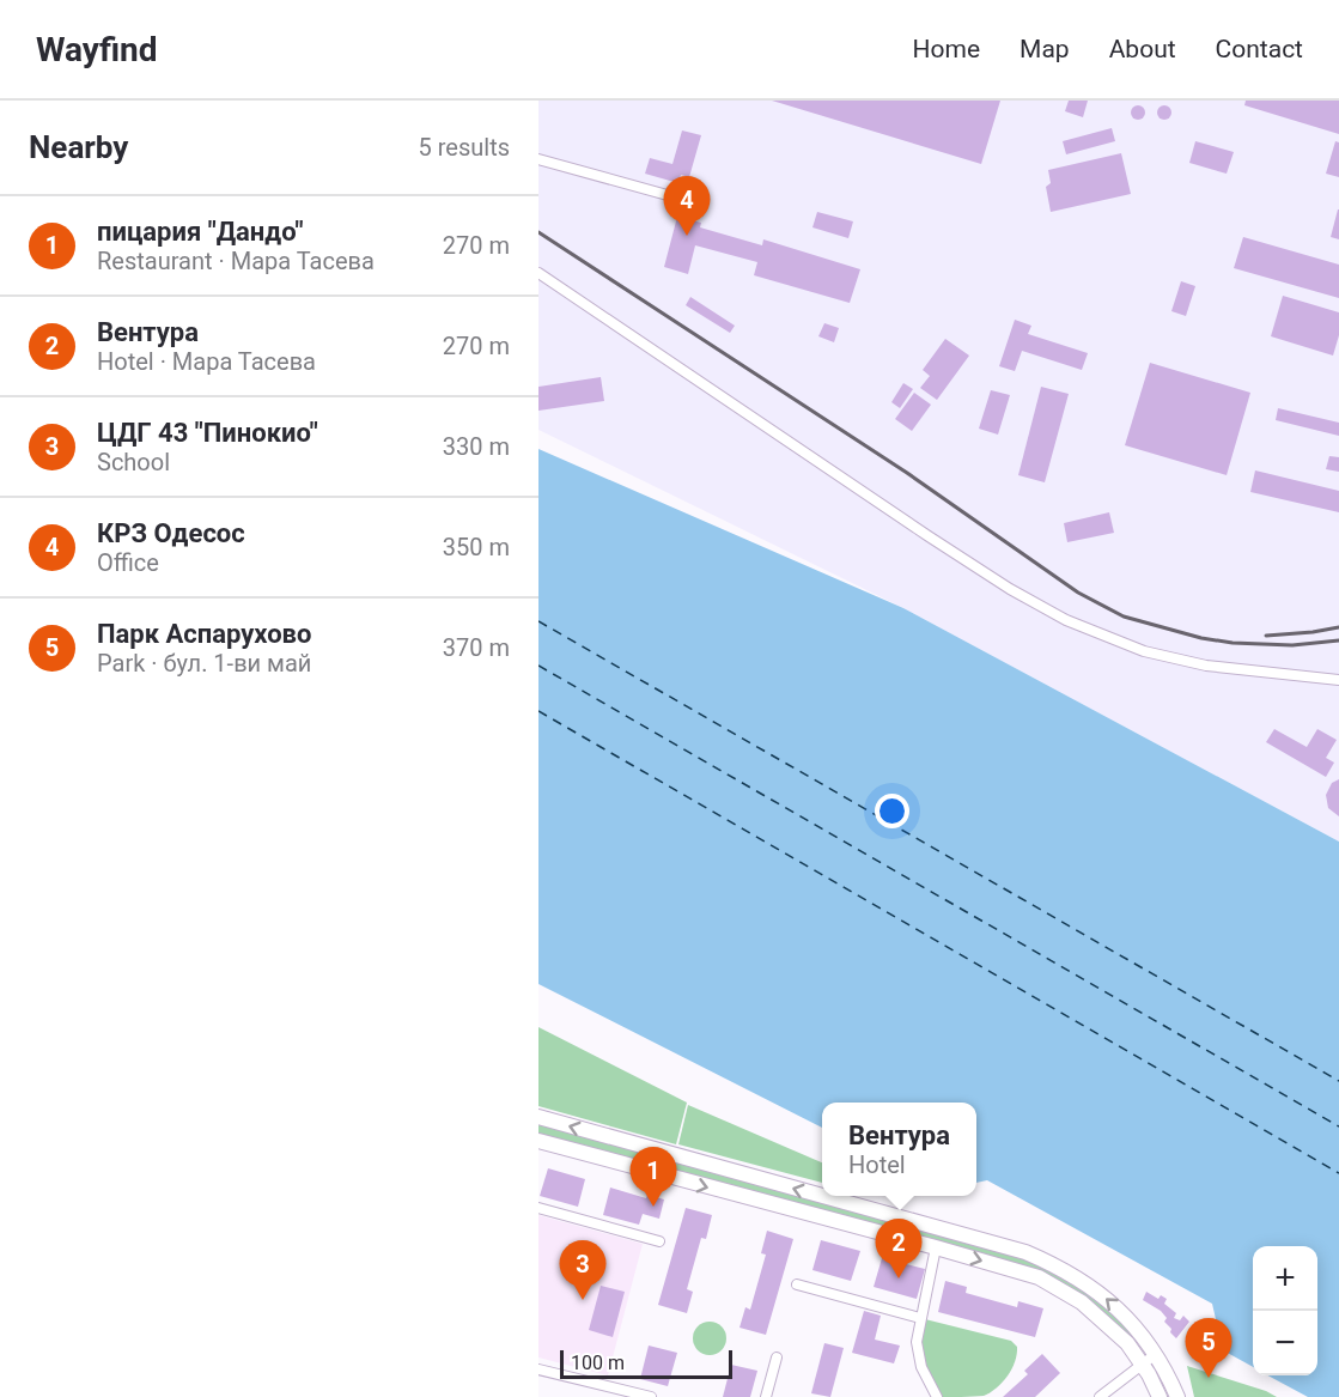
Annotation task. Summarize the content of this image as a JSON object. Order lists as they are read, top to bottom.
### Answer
{
  "scale_bar": "100 m",
  "page": {
    "header": "Wayfind",
    "nav": [
      "Home",
      "Map",
      "About",
      "Contact"
    ],
    "heading": ["Nearby", "5 results"],
    "pins": [
      "4",
      "1",
      "2",
      "3",
      "5"
    ],
    "list": [
      {
        "mark": "1",
        "name": "пицария \"Дандо\"",
        "note": "Restaurant · Мара Тасева",
        "value": "270 m"
      },
      {
        "mark": "2",
        "name": "Вентура",
        "note": "Hotel · Мара Тасева",
        "value": "270 m"
      },
      {
        "mark": "3",
        "name": "ЦДГ 43 \"Пинокио\"",
        "note": "School",
        "value": "330 m"
      },
      {
        "mark": "4",
        "name": "КРЗ Одесос",
        "note": "Office",
        "value": "350 m"
      },
      {
        "mark": "5",
        "name": "Парк Аспарухово",
        "note": "Park · бул. 1-ви май",
        "value": "370 m"
      }
    ],
    "popup": ["Вентура", "Hotel"],
    "map_buttons": ["+", "−"],
    "scale": "100 m"
  }
}
